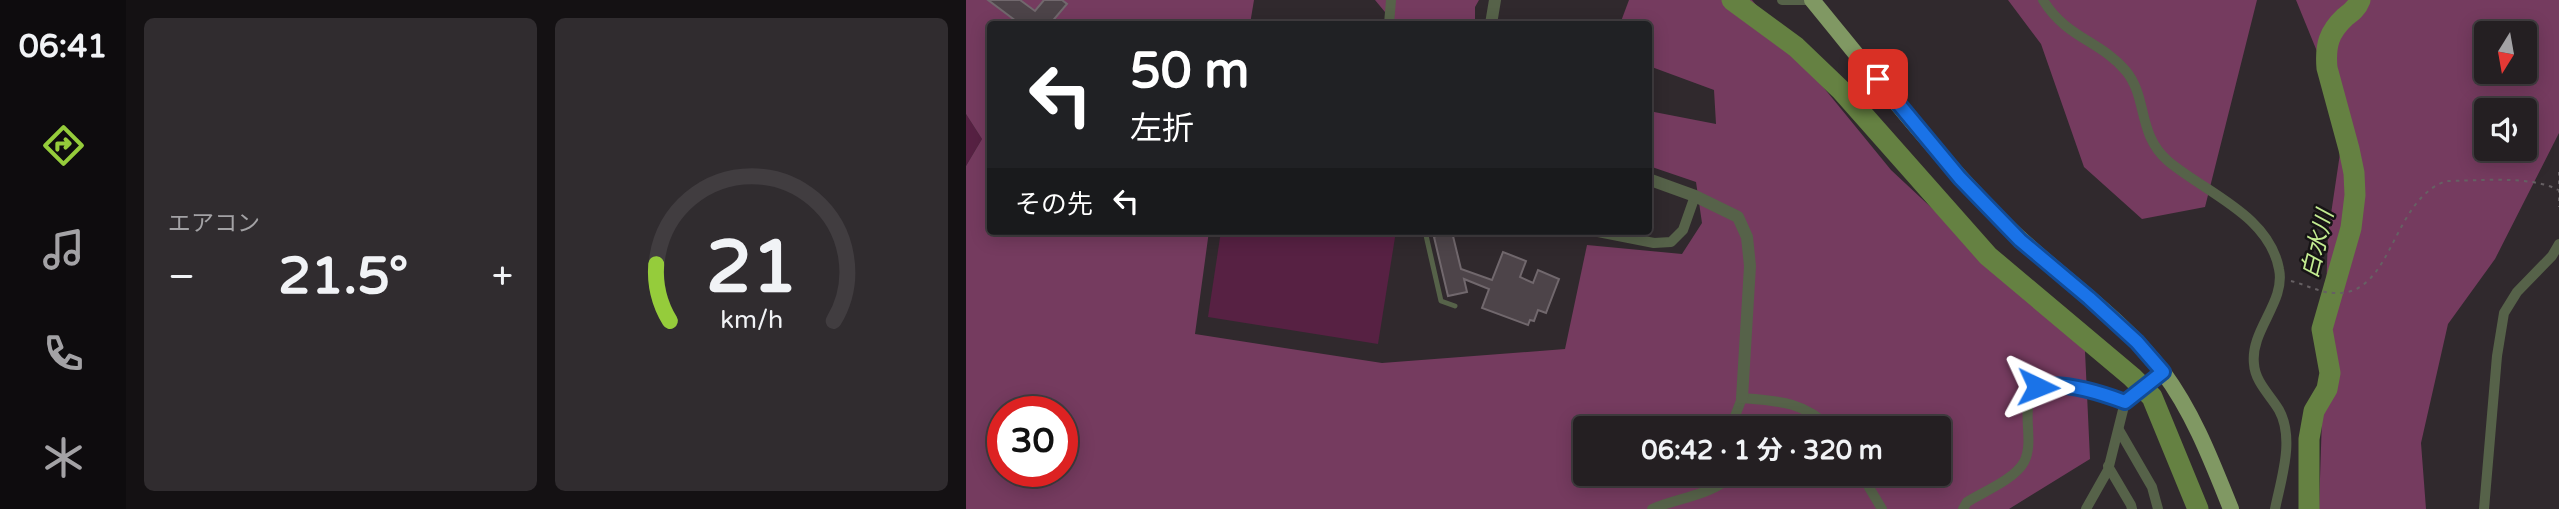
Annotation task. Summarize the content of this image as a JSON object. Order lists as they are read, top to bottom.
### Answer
{
  "water": ["白水川"],
  "north": "bottom",
  "page": {
    "tabs": "06:41",
    "tile": "エアコン",
    "turn": ["50 m", "左折"],
    "then": "その先",
    "heat": ["−", "21.5°", "+"],
    "limit": "30",
    "trip": "06:42 · 1 分 · 320 m",
    "gauge": ["21", "km/h"]
  }
}
